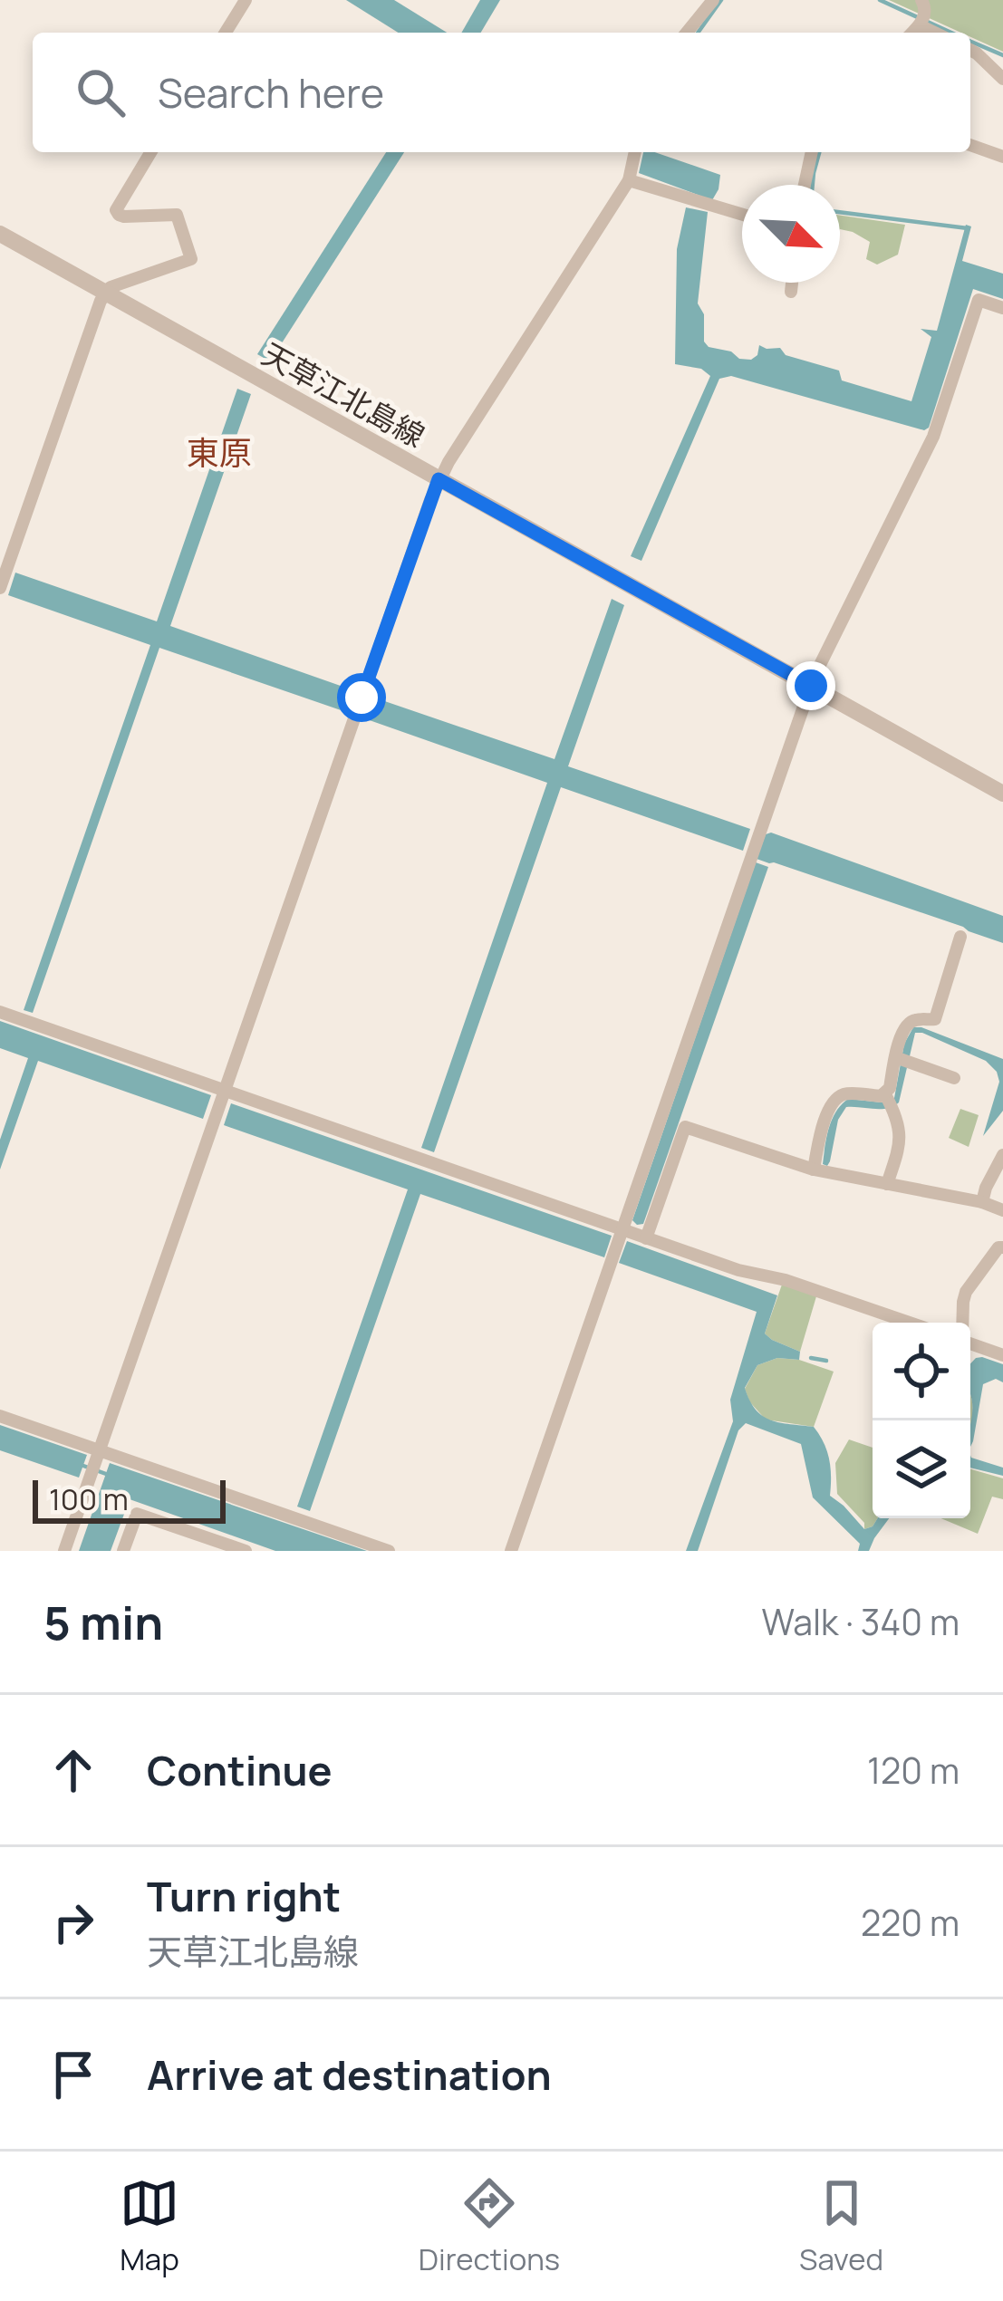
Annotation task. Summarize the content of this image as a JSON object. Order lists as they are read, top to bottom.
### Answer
{
  "streets": {
    "street": ["天草江北島線"]
  },
  "districts": ["東原"],
  "scale_bar": "100 m",
  "north": "bottom right",
  "page": {
    "search": "Search here",
    "scale": "100 m",
    "heading": ["5 min", "Walk · 340 m"],
    "list": [
      ["Continue", "120 m"],
      ["Turn right", "天草江北島線", "220 m"],
      "Arrive at destination"
    ],
    "nav": ["Map", "Directions", "Saved"]
  }
}
